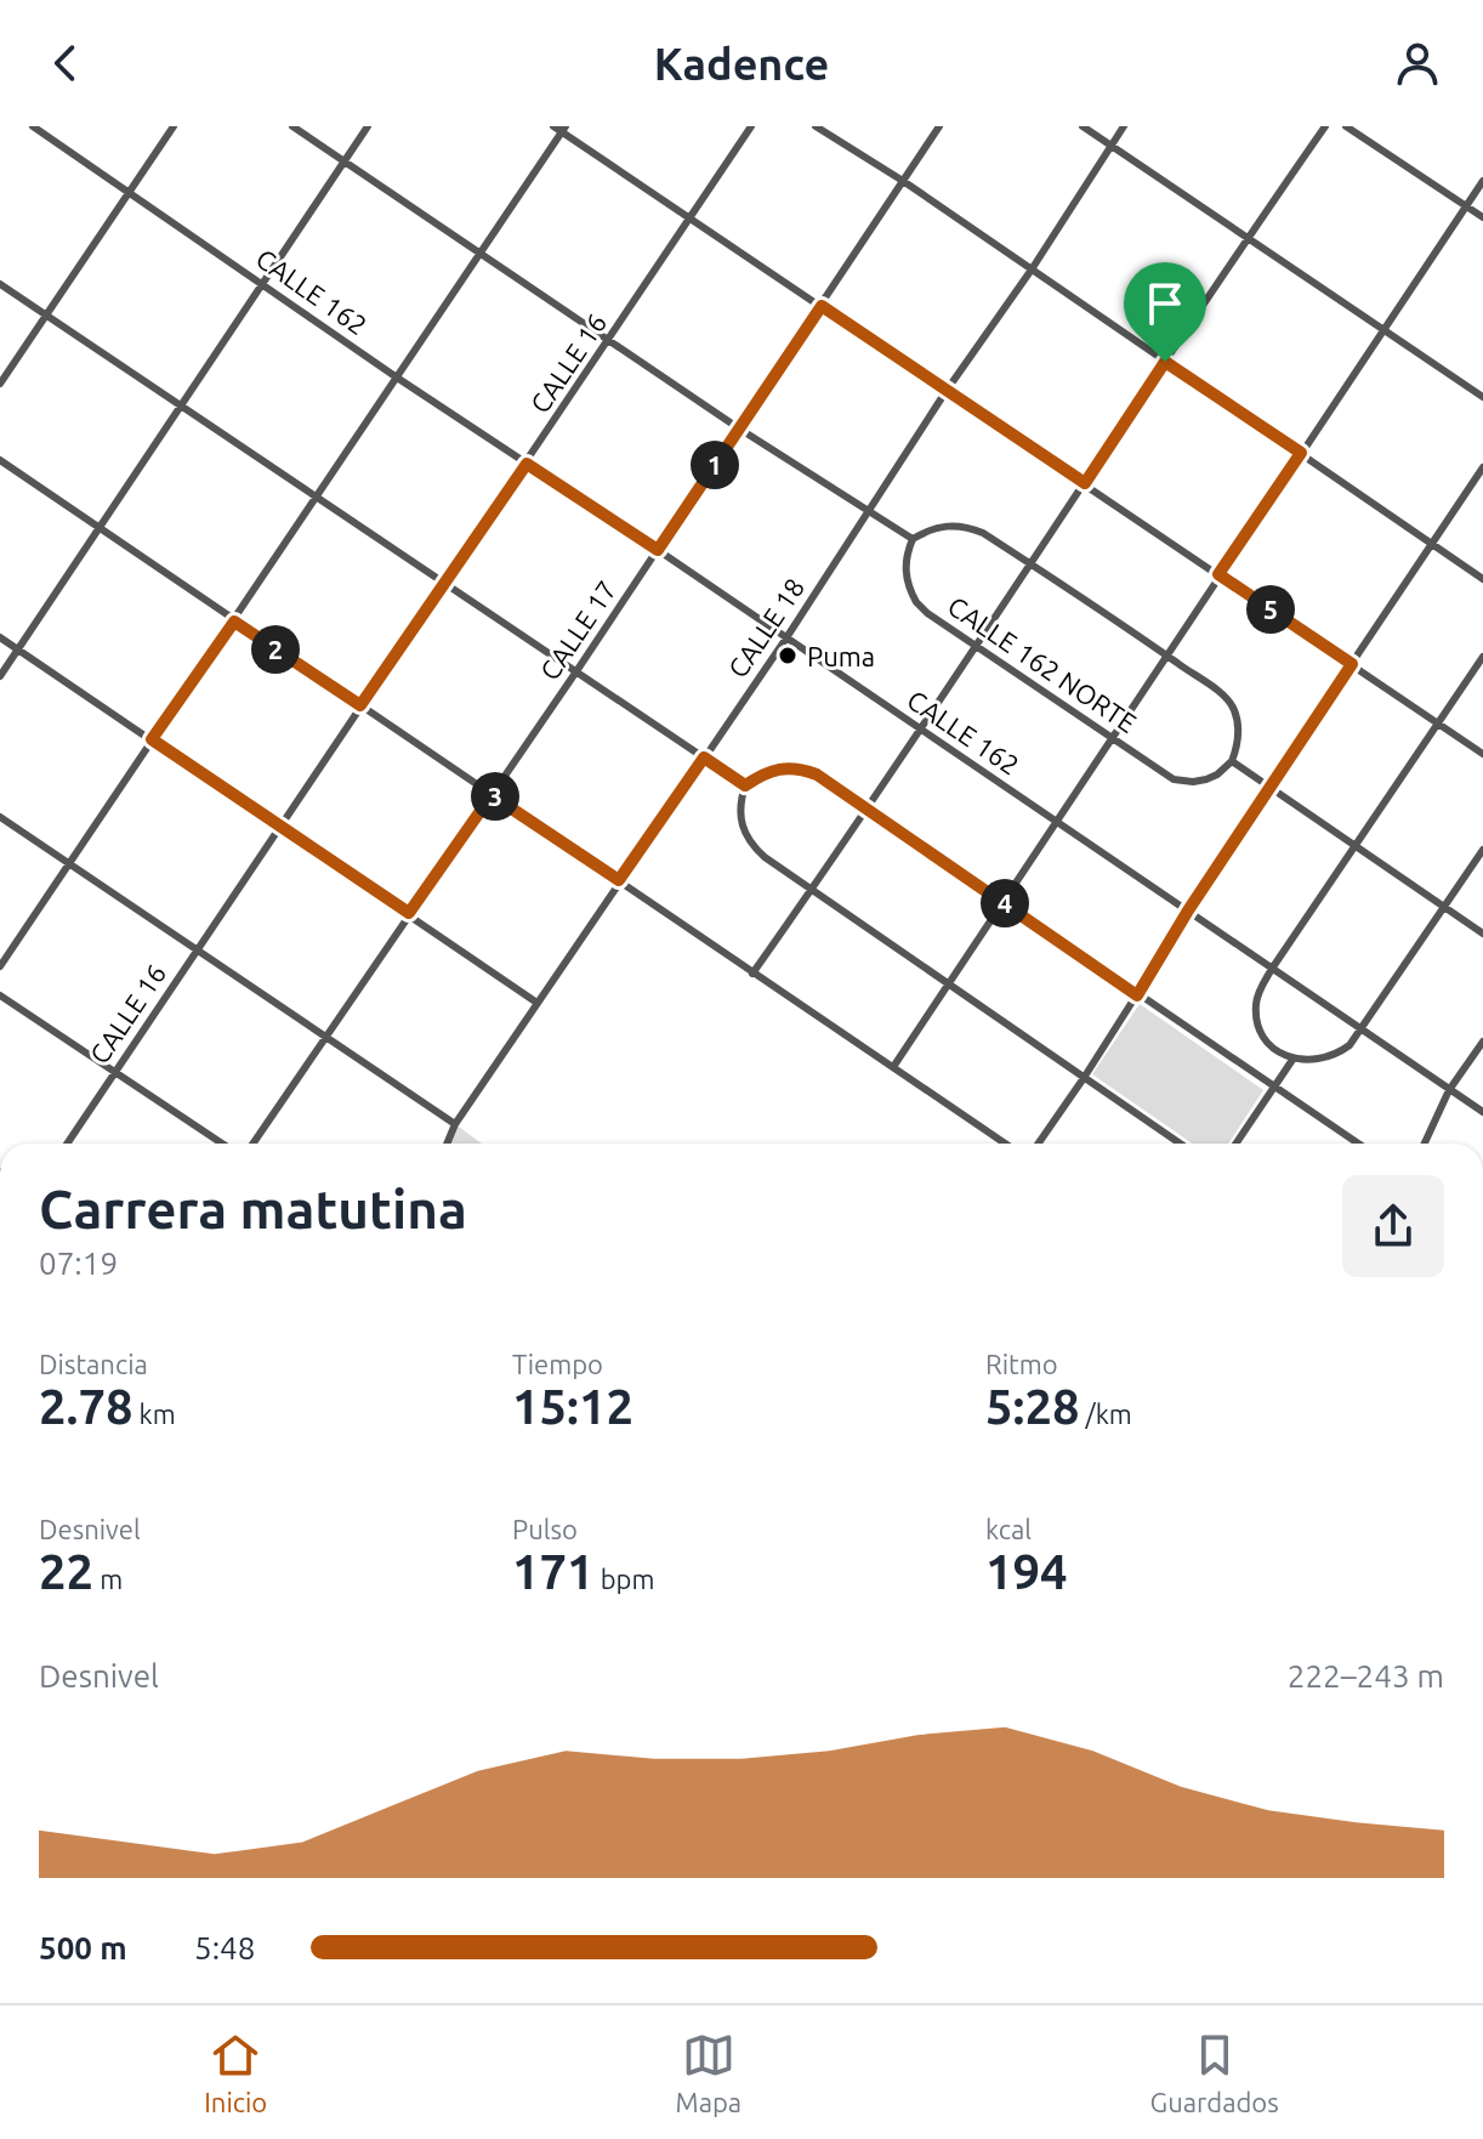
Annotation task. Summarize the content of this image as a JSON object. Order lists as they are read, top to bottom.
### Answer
{
  "streets": {
    "street": [
      "CALLE 162",
      "CALLE 16",
      "CALLE 18",
      "CALLE 17",
      "CALLE 162 NORTE"
    ]
  },
  "crossings": [
    ["CALLE 162", "CALLE 16"],
    ["CALLE 162", "CALLE 18"],
    ["CALLE 162", "CALLE 17"]
  ],
  "places": ["Puma"],
  "page": {
    "header": "Kadence",
    "pins": [
      "1",
      "5",
      "2",
      "3",
      "4"
    ],
    "heading": ["Carrera matutina", "07:19"],
    "stats": [
      ["Distancia", "2.78 km"],
      ["Tiempo", "15:12"],
      ["Ritmo", "5:28 /km"],
      ["Desnivel", "22 m"],
      ["Pulso", "171 bpm"],
      ["kcal", "194"]
    ],
    "chart": ["Desnivel", "222–243 m"],
    "list": [
      {
        "name": "500 m",
        "note": "5:48"
      }
    ],
    "tabs": ["Inicio", "Mapa", "Guardados"]
  }
}
